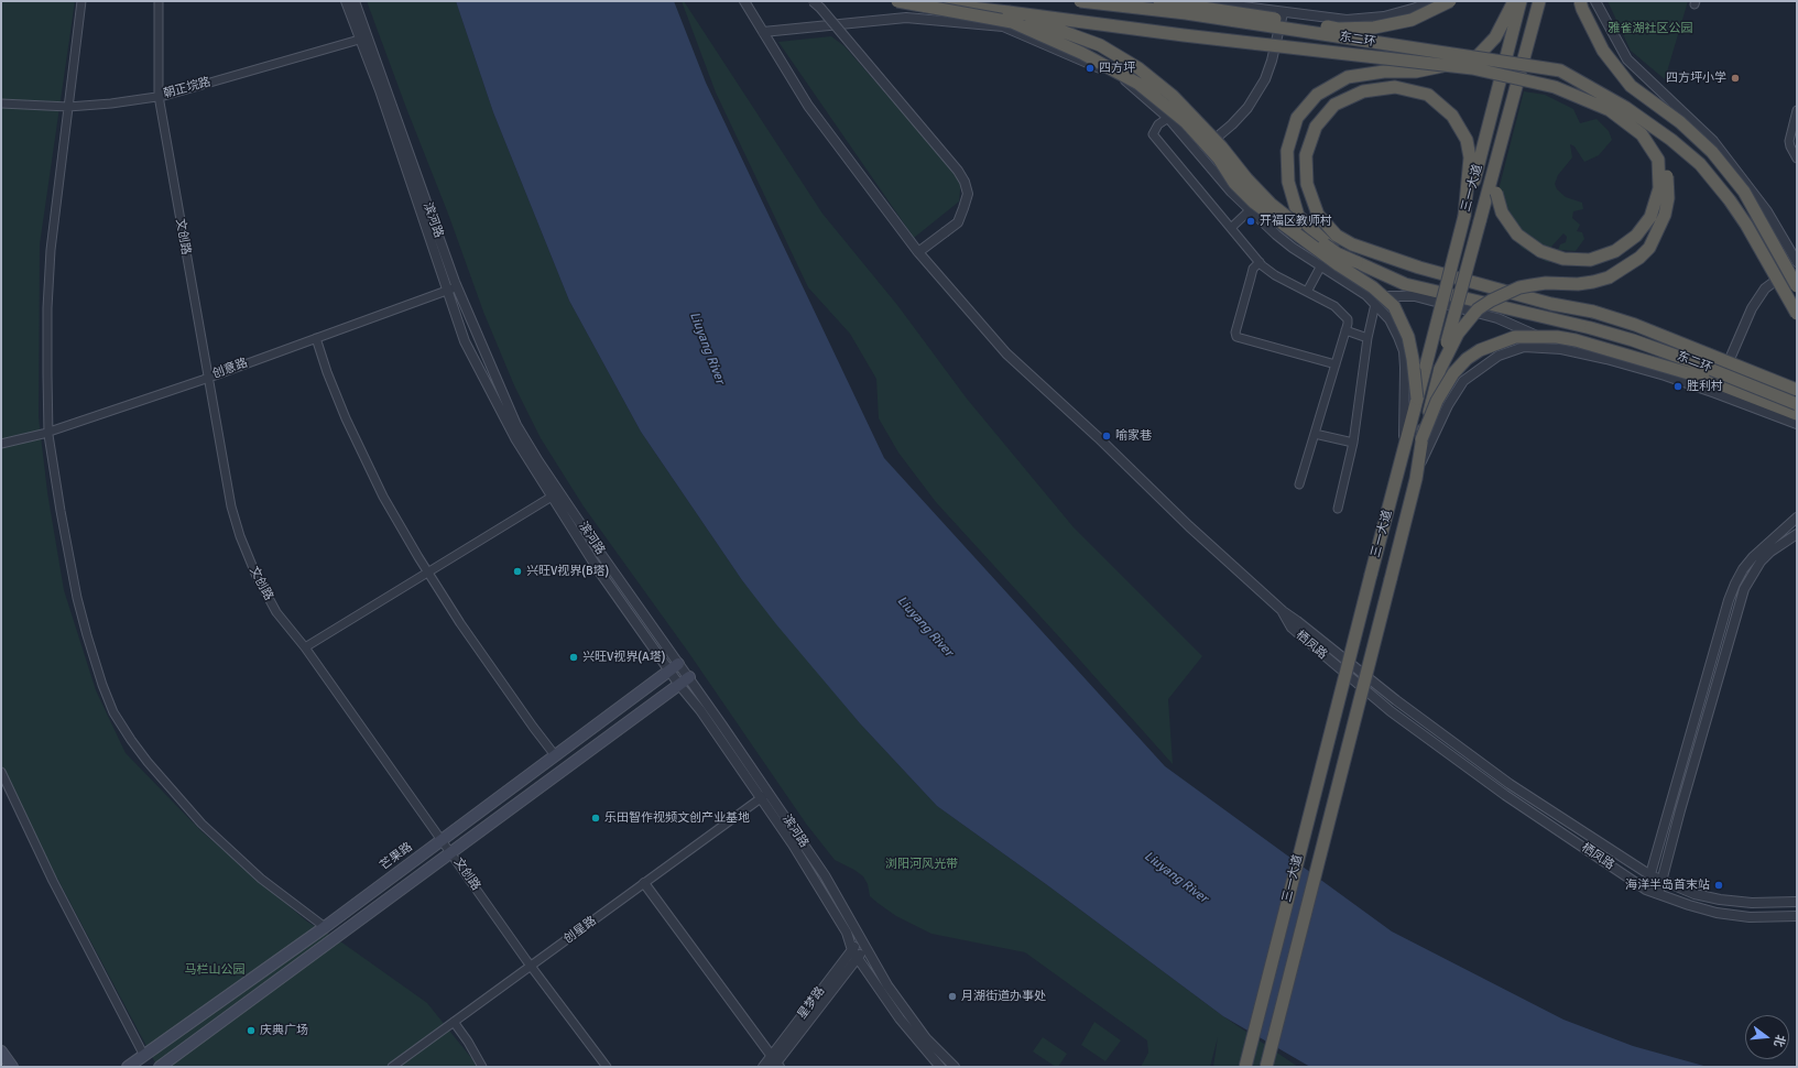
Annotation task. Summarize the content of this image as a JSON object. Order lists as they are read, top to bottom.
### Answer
{
  "streets": {
    "highway": ["东二环", "三一大道"],
    "main road": ["芒果路"],
    "street": [
      "朝正垸路",
      "滨河路",
      "文创路",
      "创意路",
      "栖凤路",
      "创星路",
      "星梦路"
    ]
  },
  "crossings": [
    ["朝正垸路", "滨河路"],
    ["朝正垸路", "文创路"],
    ["滨河路", "创意路"],
    ["滨河路", "芒果路"],
    ["滨河路", "创星路"],
    ["滨河路", "星梦路"],
    ["文创路", "创意路"],
    ["文创路", "芒果路"],
    ["文创路", "创星路"]
  ],
  "water": ["Liuyang River"],
  "parks": ["雅雀湖社区公园", "浏阳河风光带", "马栏山公园"],
  "places": [
    "四方坪",
    "四方坪小学",
    "开福区教师村",
    "胜利村",
    "喻家巷",
    "兴旺V视界(B塔)",
    "兴旺V视界(A塔)",
    "乐田智作视频文创产业基地",
    "海洋半岛首末站",
    "月湖街道办事处",
    "庆典广场"
  ],
  "north": "right"
}
